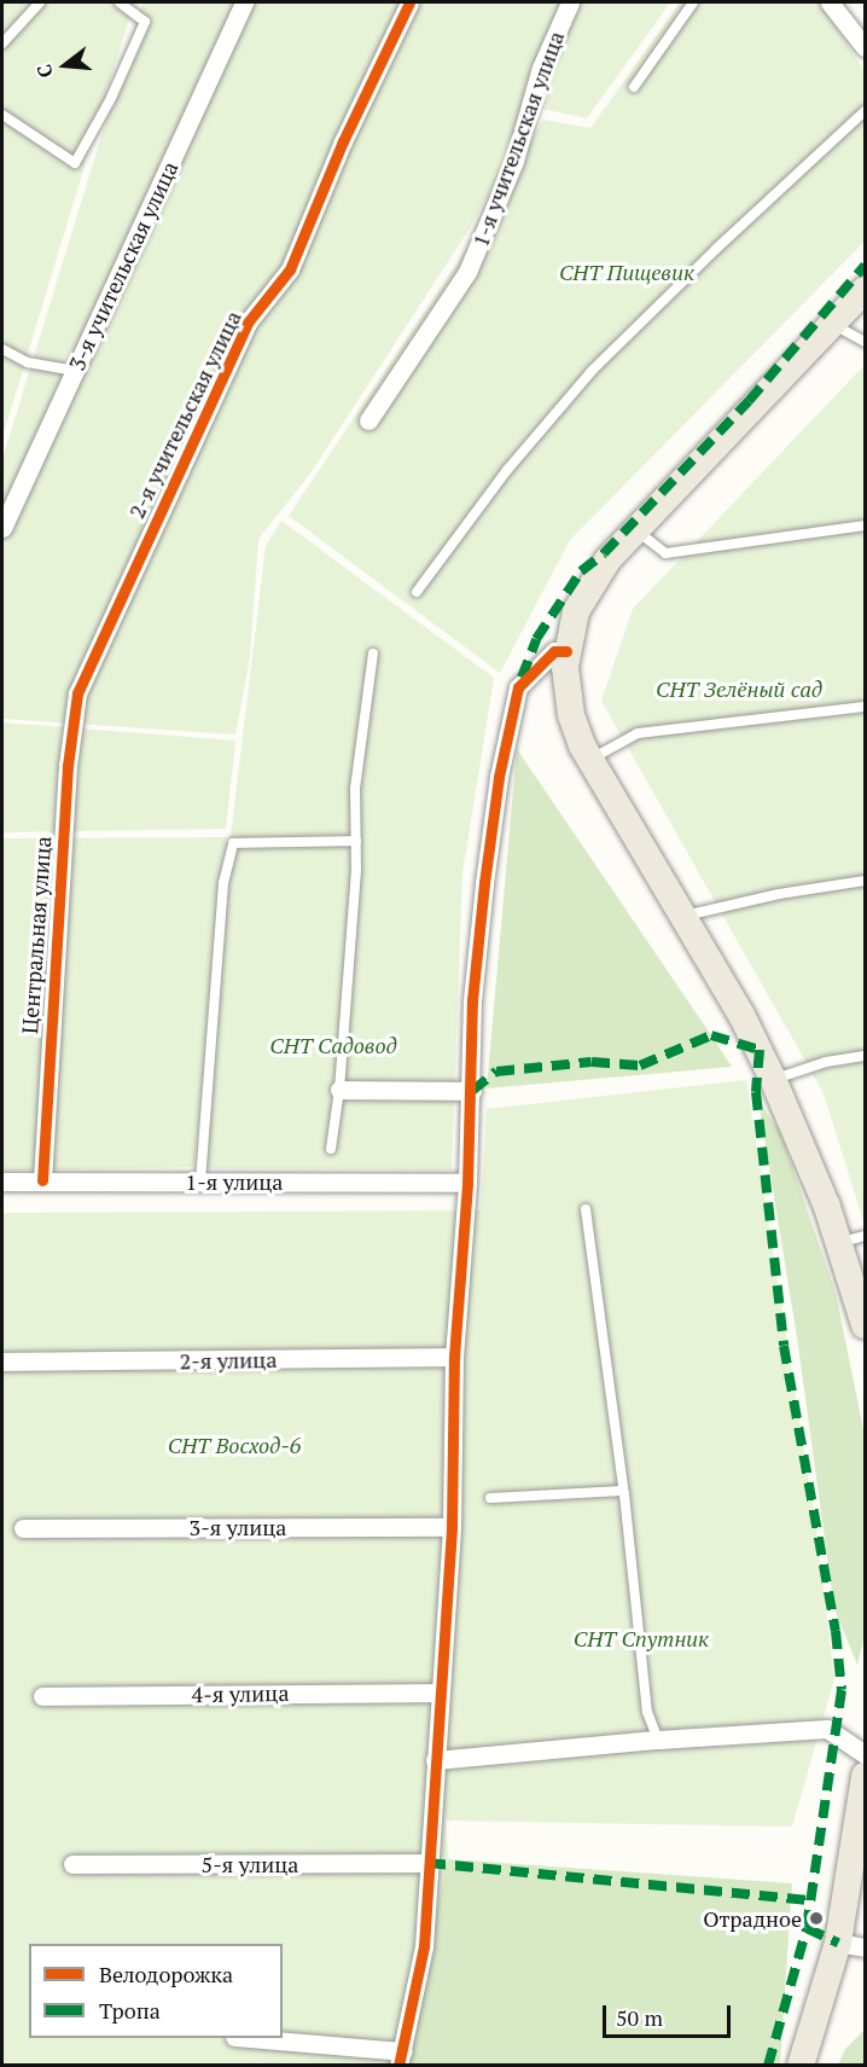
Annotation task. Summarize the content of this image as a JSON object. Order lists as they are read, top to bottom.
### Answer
{
  "streets": {
    "street": [
      "1-я учительская улица",
      "3-я учительская улица",
      "2-я учительская улица",
      "Центральная улица",
      "1-я улица",
      "2-я улица",
      "3-я улица",
      "4-я улица",
      "5-я улица"
    ]
  },
  "crossings": [
    ["2-я учительская улица", "Центральная улица"],
    ["Центральная улица", "1-я улица"]
  ],
  "parks": [
    "СНТ Пищевик",
    "СНТ Зелёный сад",
    "СНТ Садовод",
    "СНТ Восход-6",
    "СНТ Спутник"
  ],
  "places": ["Отрадное"],
  "legend": ["Велодорожка", "Тропа"],
  "scale_bar": "50 m",
  "north": "left"
}
